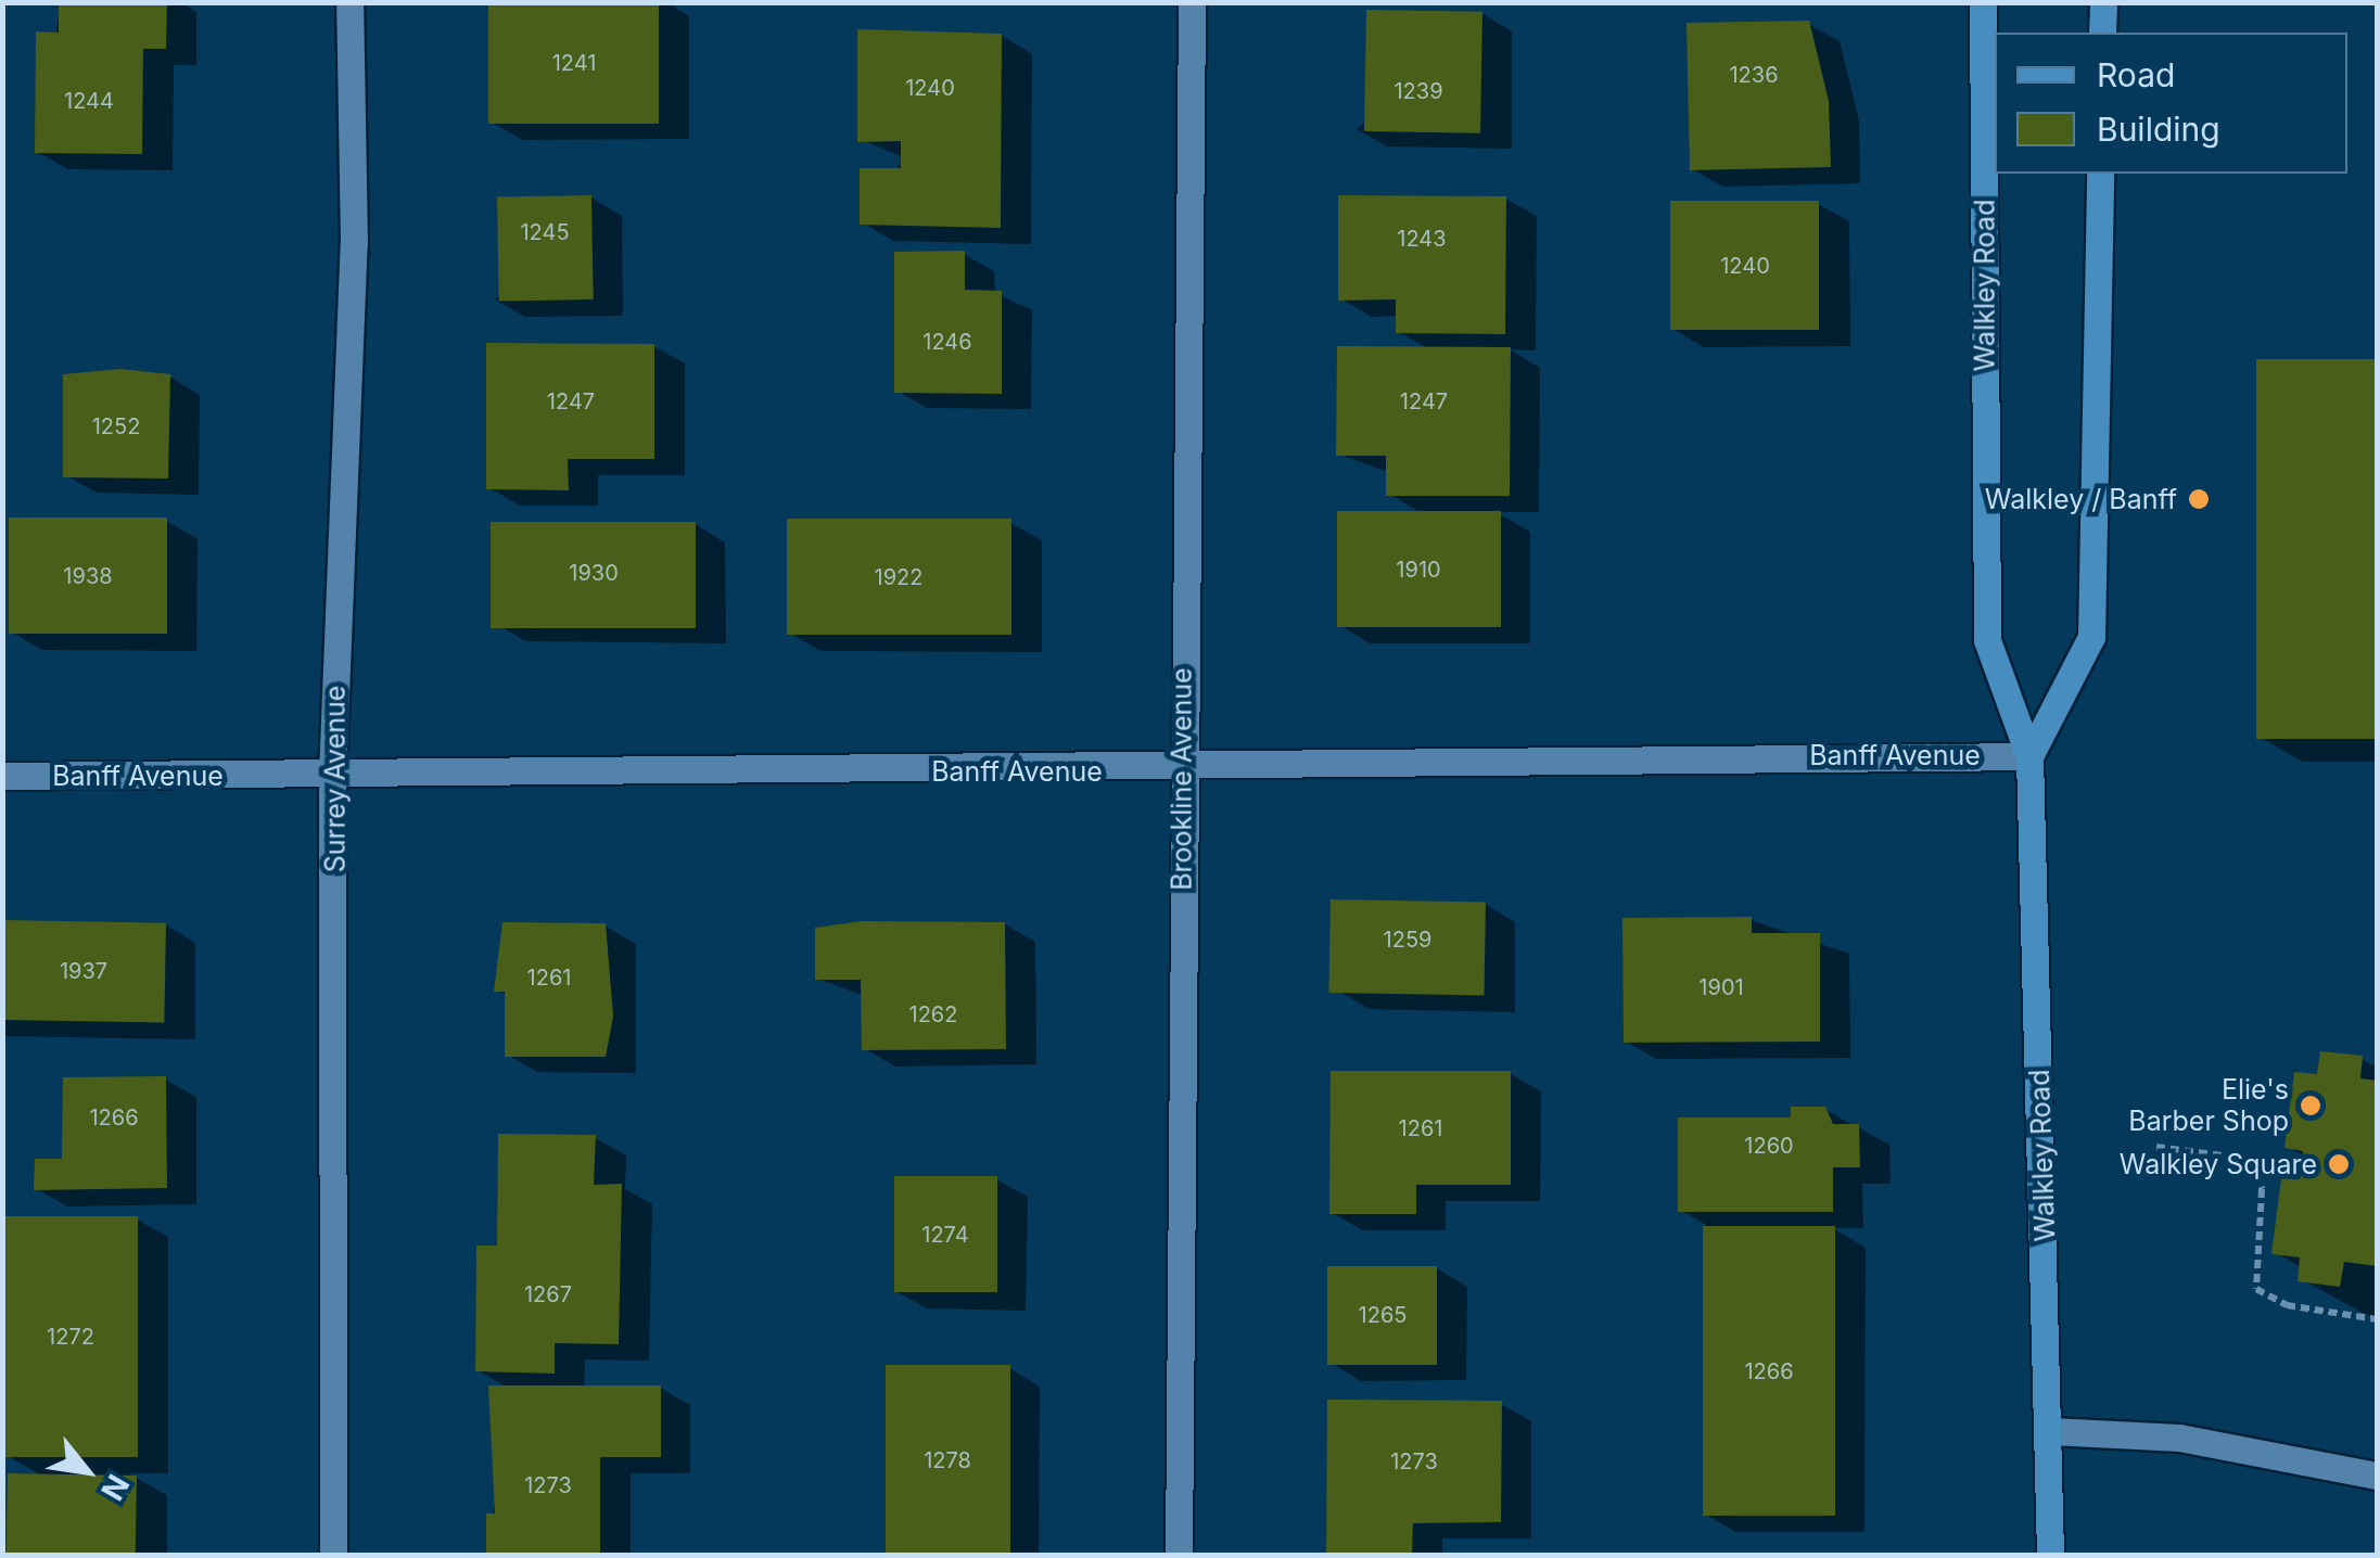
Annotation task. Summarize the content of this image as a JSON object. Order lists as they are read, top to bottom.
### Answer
{
  "streets": {
    "main road": ["Walkley Road"],
    "street": ["Banff Avenue", "Surrey Avenue", "Brookline Avenue"]
  },
  "crossings": [
    ["Walkley Road", "Banff Avenue"],
    ["Banff Avenue", "Surrey Avenue"],
    ["Banff Avenue", "Brookline Avenue"]
  ],
  "places": ["Walkley / Banff", "Elie's Barber Shop", "Walkley Square"],
  "house_numbers": [
    "1241",
    "1236",
    "1240",
    "1239",
    "1244",
    "1245",
    "1243",
    "1240",
    "1246",
    "1247",
    "1247",
    "1252",
    "1910",
    "1930",
    "1938",
    "1922",
    "1259",
    "1937",
    "1261",
    "1901",
    "1262",
    "1266",
    "1261",
    "1260",
    "1274",
    "1267",
    "1265",
    "1272",
    "1266",
    "1278",
    "1273",
    "1273"
  ],
  "legend": ["Road", "Building"],
  "north": "bottom right"
}
